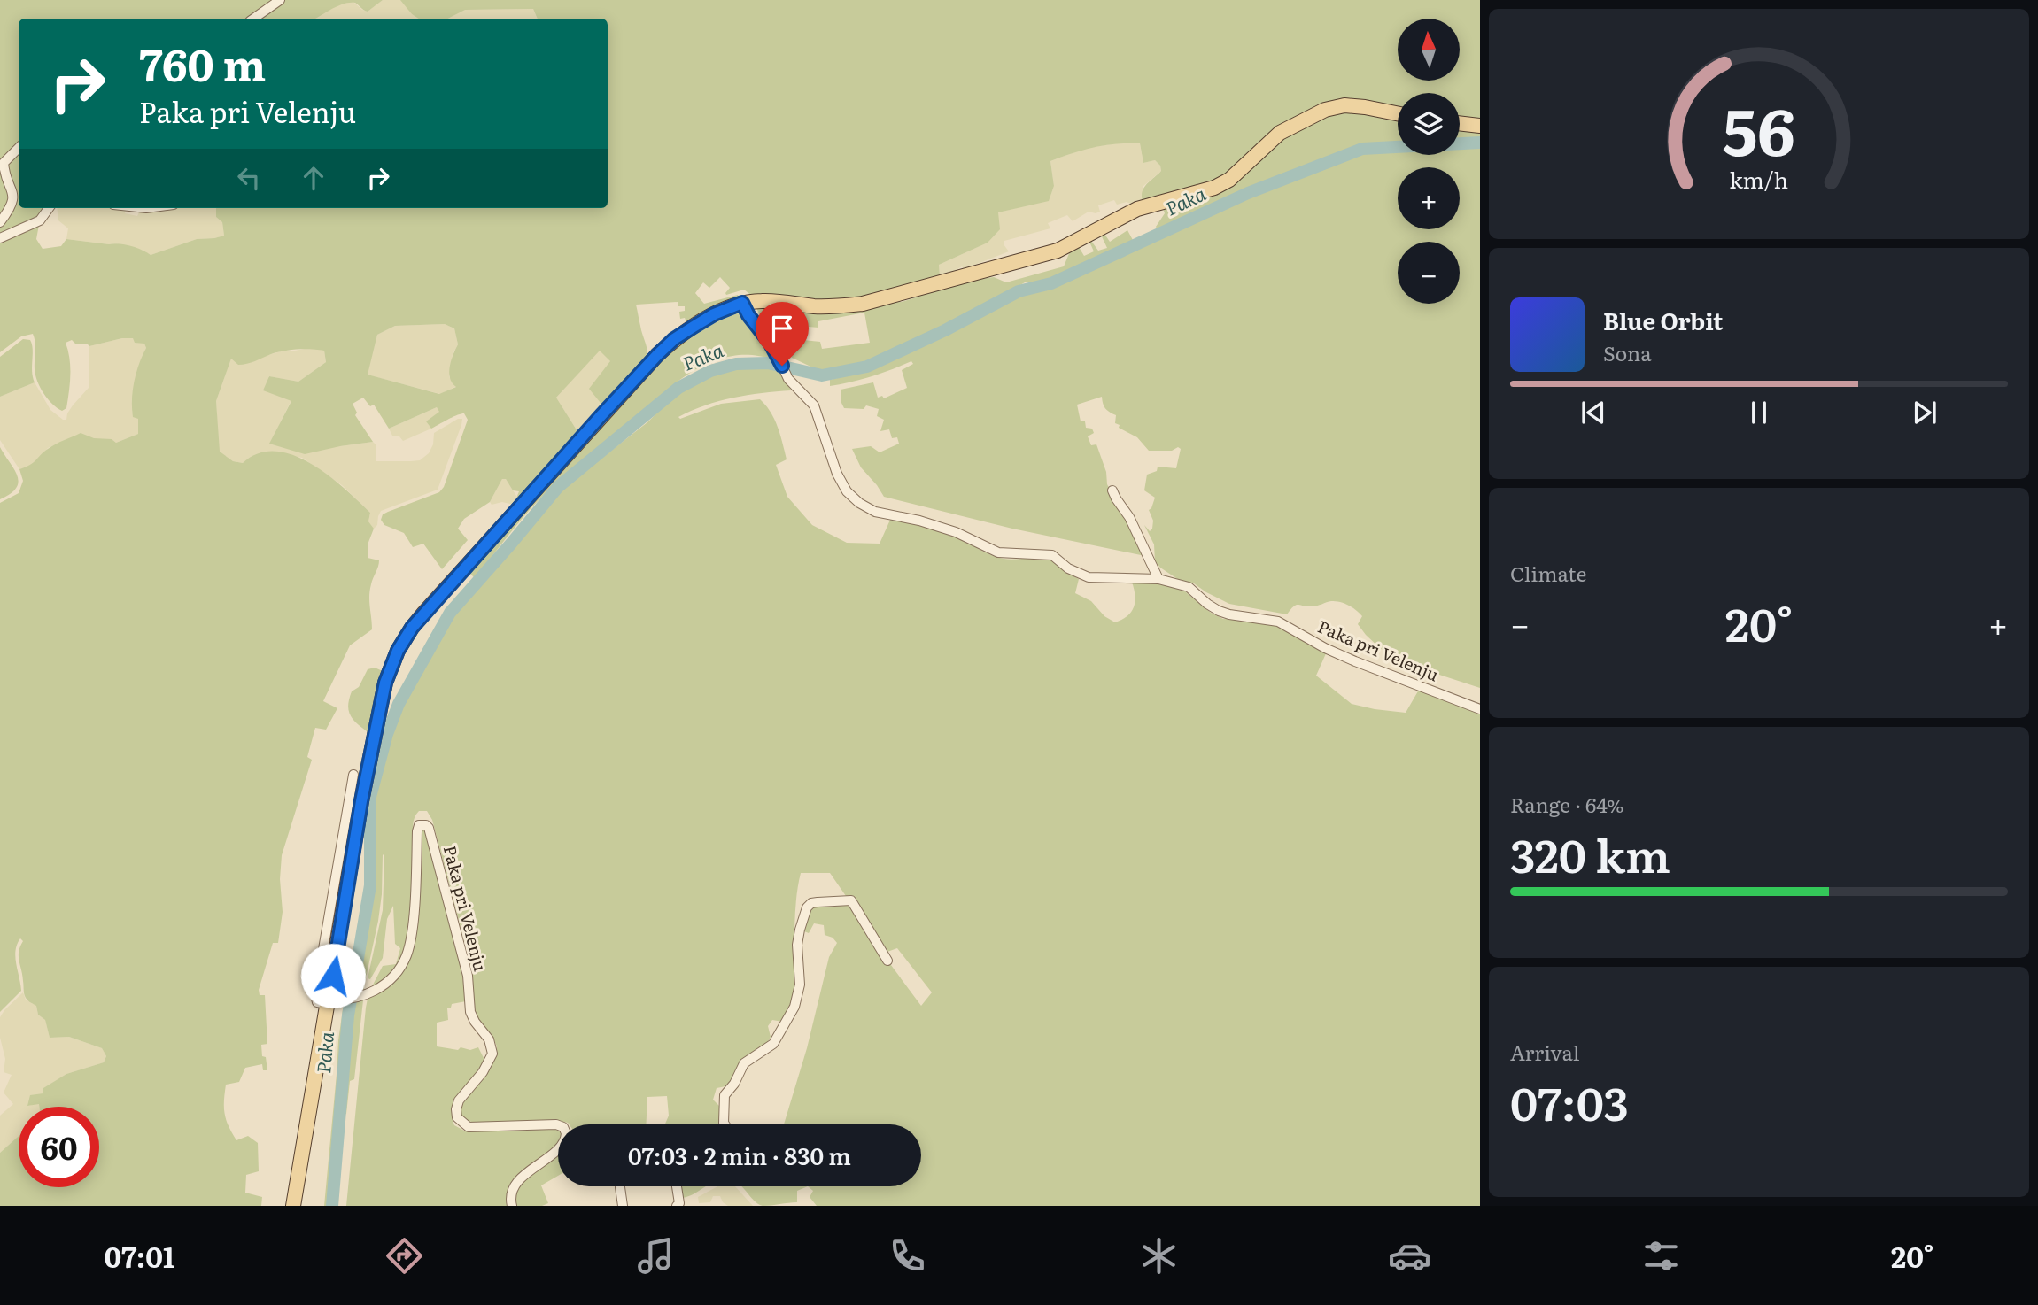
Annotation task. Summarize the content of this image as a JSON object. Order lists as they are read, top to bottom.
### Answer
{
  "streets": {
    "street": ["Paka pri Velenju"]
  },
  "water": ["Paka"],
  "north": "top",
  "page": {
    "map_buttons": ["+", "−"],
    "turn": ["760 m", "Paka pri Velenju"],
    "song": ["Blue Orbit", "Sona"],
    "tile": [
      "Climate",
      ["Range · 64%", "320 km"],
      ["Arrival", "07:03"]
    ],
    "heat": ["−", "20°", "+"],
    "limit": "60",
    "trip": "07:03 · 2 min · 830 m",
    "tabs": ["07:01", "20°"],
    "gauge": ["56", "km/h"]
  }
}
